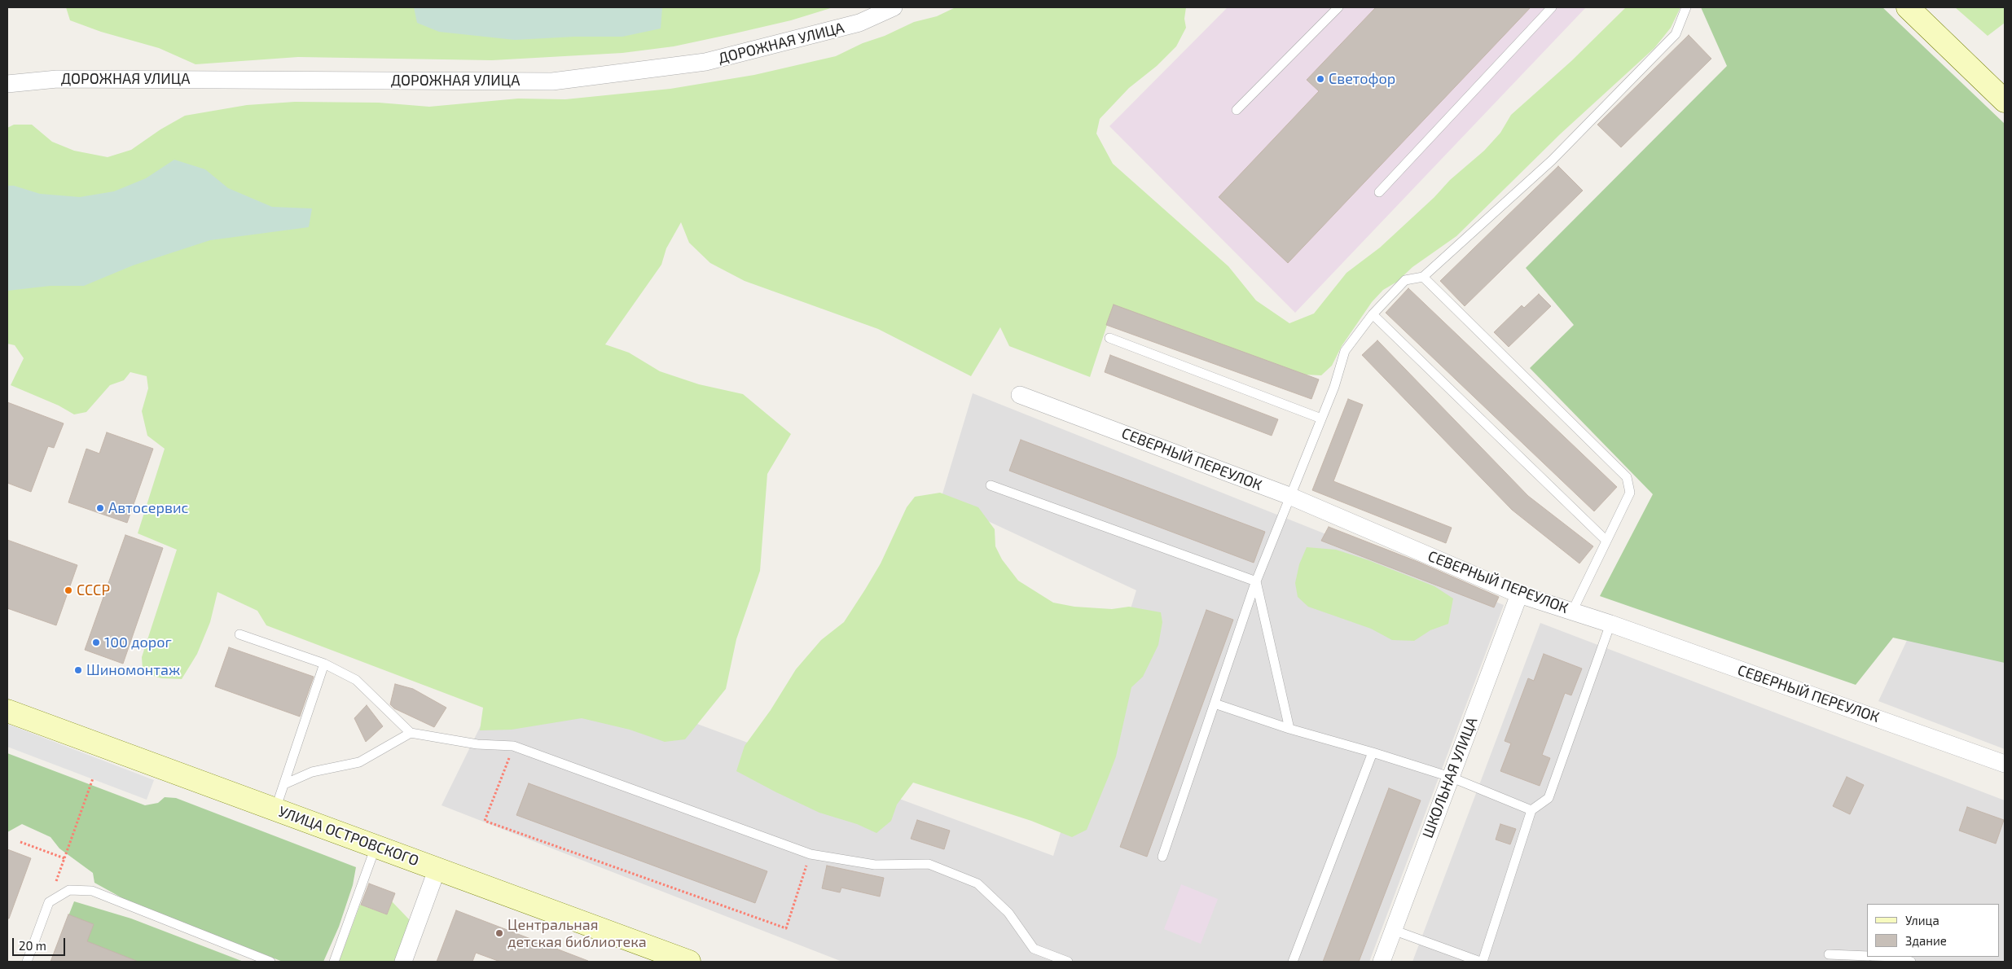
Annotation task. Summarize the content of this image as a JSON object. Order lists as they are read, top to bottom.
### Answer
{
  "streets": {
    "main road": ["УЛИЦА ОСТРОВСКОГО"],
    "street": ["ДОРОЖНАЯ УЛИЦА", "СЕВЕРНЫЙ ПЕРЕУЛОК", "ШКОЛЬНАЯ УЛИЦА"]
  },
  "crossings": [
    ["СЕВЕРНЫЙ ПЕРЕУЛОК", "ШКОЛЬНАЯ УЛИЦА"]
  ],
  "places": [
    "Светофор",
    "Автосервис",
    "СССР",
    "100 дорог",
    "Шиномонтаж",
    "Центральная детская библиотека"
  ],
  "legend": ["Улица", "Здание"],
  "scale_bar": "20 m"
}
